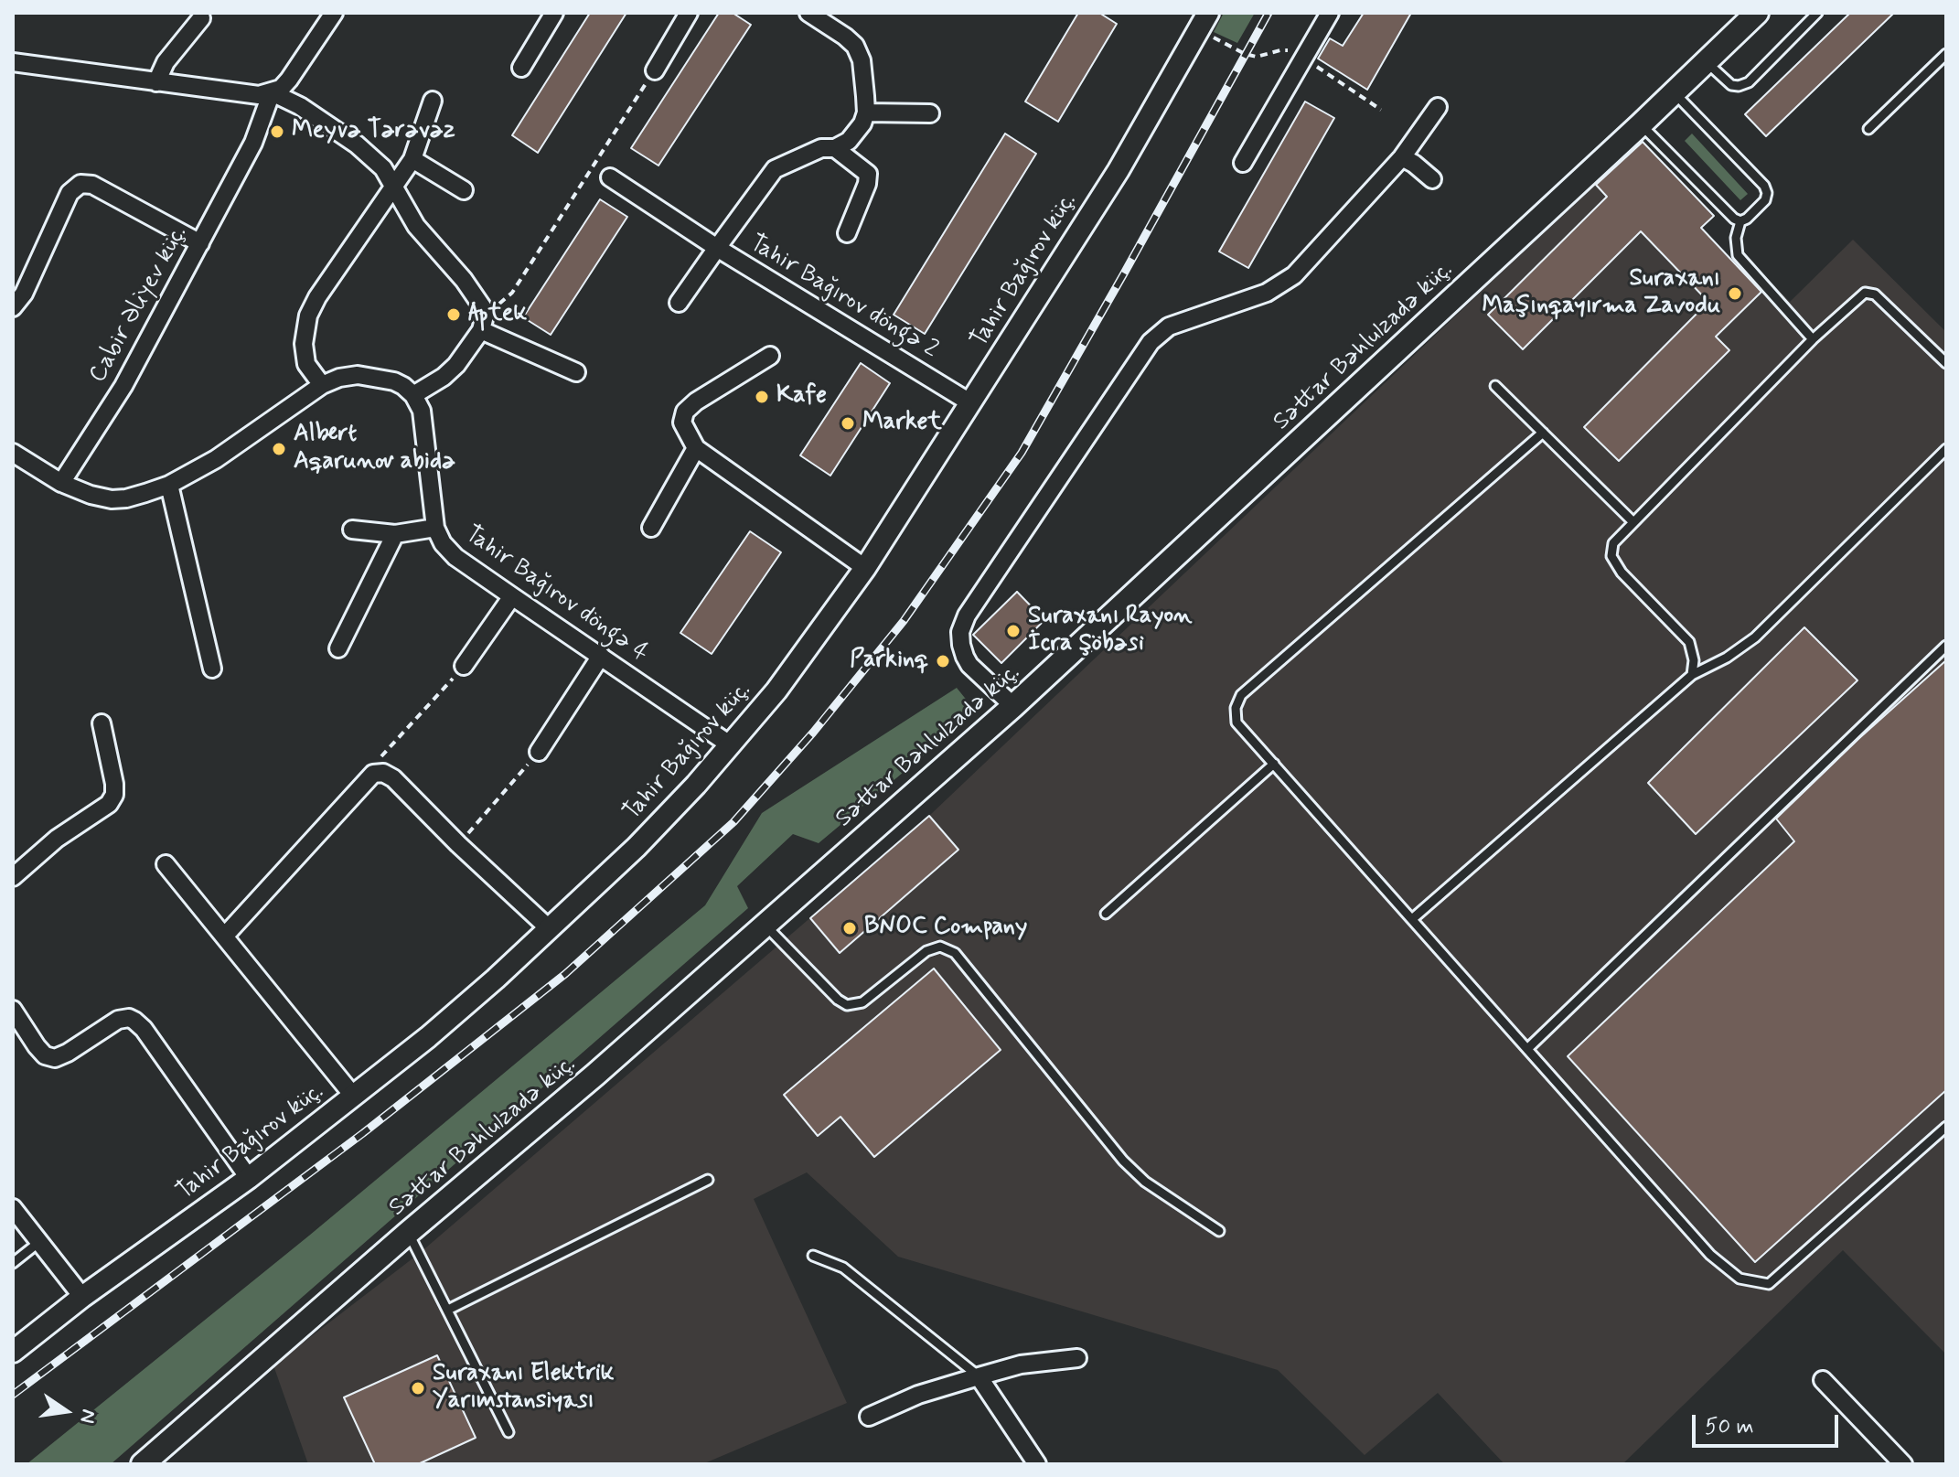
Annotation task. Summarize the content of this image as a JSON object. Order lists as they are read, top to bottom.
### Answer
{
  "streets": {
    "main road": ["Səttar Bəhlulzadə küç."],
    "street": [
      "Tahir Bağırov küç.",
      "Tahir Bağırov döngə 2",
      "Cabir Əliyev küç.",
      "Tahir Bağırov döngə 4"
    ]
  },
  "crossings": [
    ["Tahir Bağırov küç.", "Tahir Bağırov döngə 2"],
    ["Tahir Bağırov küç.", "Tahir Bağırov döngə 4"]
  ],
  "places": [
    "Meyvə Tərəvəz",
    "Suraxanı Maşınqayırma Zavodu",
    "Aptek",
    "Kafe",
    "Market",
    "Albert Aqarunov abidə",
    "Suraxanı Rayon İcra Şöbəsi",
    "Parkinq",
    "BNOC Company",
    "Suraxanı Elektrik Yarımstansiyası"
  ],
  "scale_bar": "50 m",
  "north": "right"
}
